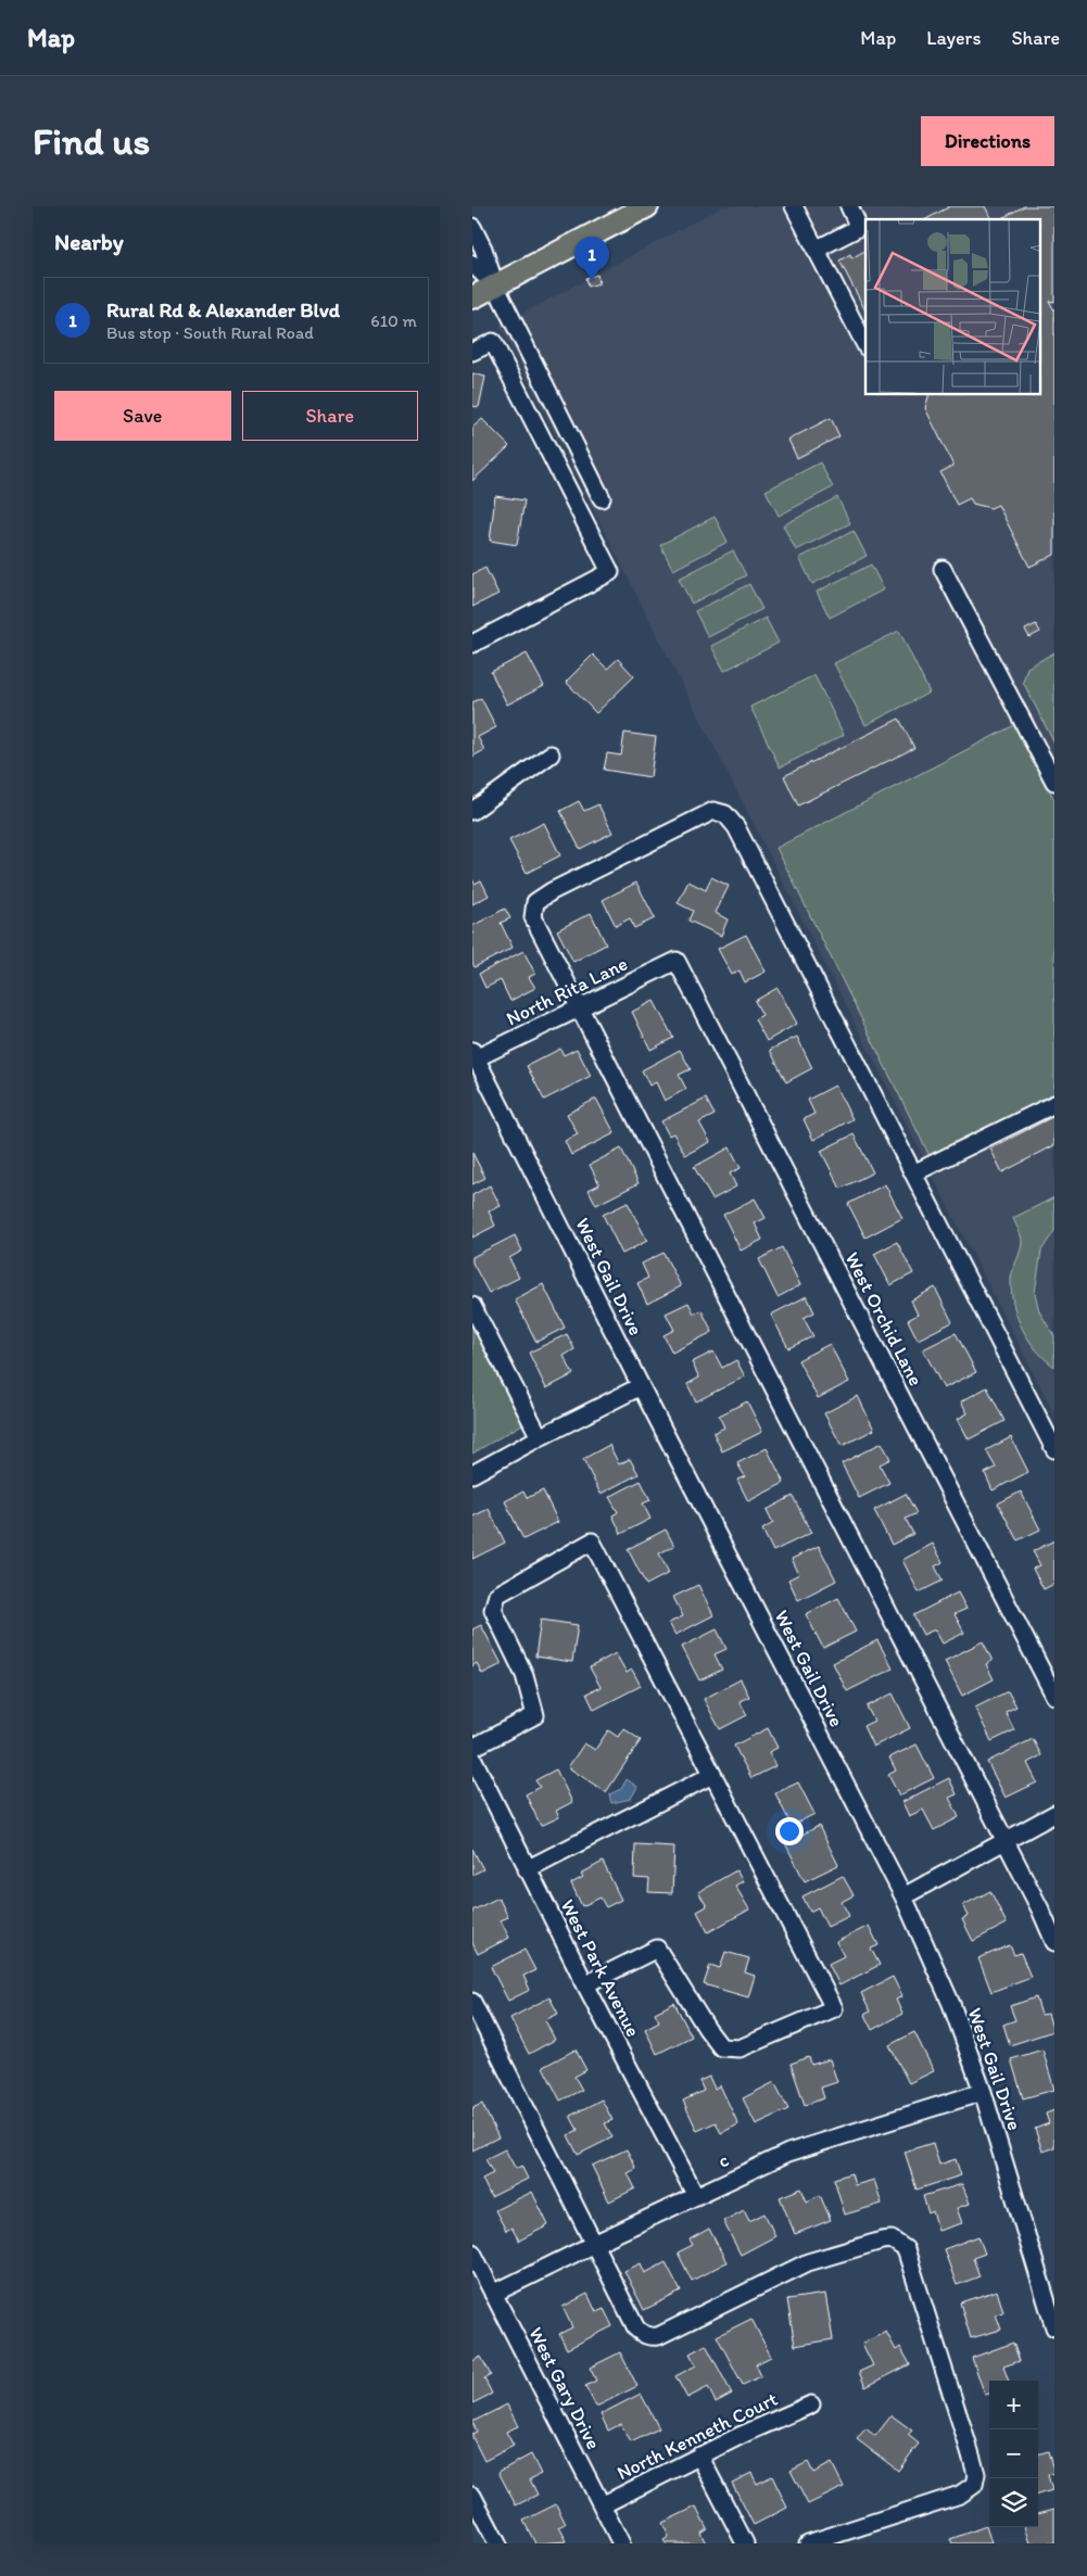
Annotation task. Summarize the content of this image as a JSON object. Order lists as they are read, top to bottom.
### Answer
{
  "streets": {
    "street": [
      "North Rita Lane",
      "West Gail Drive",
      "West Orchid Lane",
      "West Park Avenue",
      "c",
      "West Gary Drive",
      "North Kenneth Court"
    ]
  },
  "crossings": [
    ["North Rita Lane", "West Gail Drive"],
    ["North Rita Lane", "West Orchid Lane"],
    ["West Gail Drive", "c"],
    ["West Park Avenue", "c"],
    ["c", "West Gary Drive"],
    ["West Gary Drive", "North Kenneth Court"]
  ],
  "page": {
    "header": "Map",
    "nav": ["Map", "Layers", "Share"],
    "buttons": [
      "Directions",
      ["Save", "Share"]
    ],
    "title": "Find us",
    "heading": "Nearby",
    "pins": "1",
    "list": [
      {
        "mark": "1",
        "name": "Rural Rd & Alexander Blvd",
        "note": "Bus stop · South Rural Road",
        "value": "610 m"
      }
    ],
    "map_buttons": ["+", "−"]
  }
}
